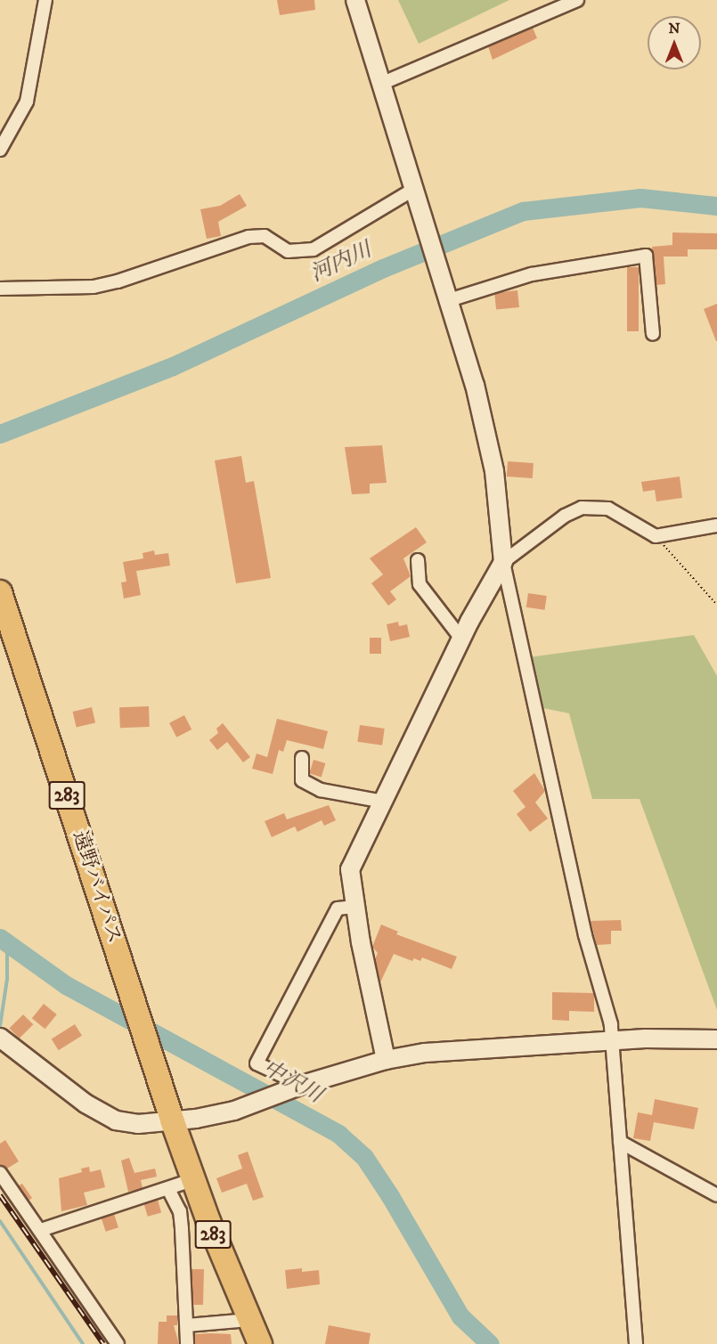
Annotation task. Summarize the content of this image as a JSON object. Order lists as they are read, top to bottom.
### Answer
{
  "streets": {
    "highway": ["283", "遠野バイパス"]
  },
  "crossings": [
    ["283", "遠野バイパス"]
  ],
  "water": ["河内川", "中沢川"],
  "north": "top"
}
